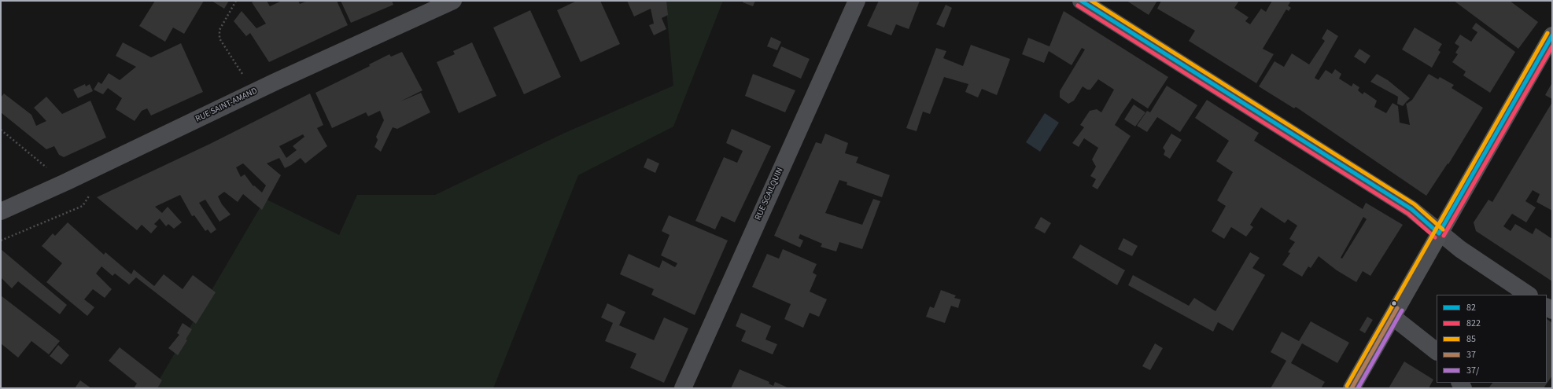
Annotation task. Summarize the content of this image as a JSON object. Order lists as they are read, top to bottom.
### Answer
{
  "streets": {
    "street": ["RUE SAINT-AMAND", "RUE SCAILQUIN"]
  },
  "lines": [
    "transit line 82",
    "transit line 85",
    "transit line 822",
    "transit line 37",
    "transit line 37/"
  ],
  "legend": [
    "82",
    "822",
    "85",
    "37",
    "37/"
  ]
}
